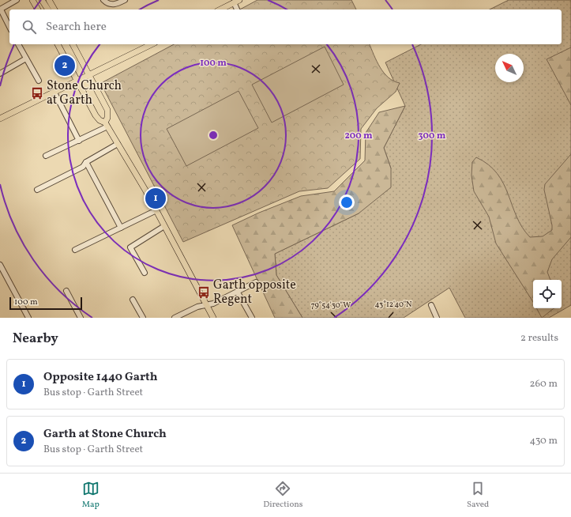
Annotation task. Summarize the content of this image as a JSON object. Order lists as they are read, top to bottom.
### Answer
{
  "places": {
    "bus stop": ["Stone Church at Garth", "Garth opposite Regent"]
  },
  "scale_bar": "100 m",
  "north": "top left",
  "page": {
    "search": "Search here",
    "pins": ["2", "1"],
    "scale": "100 m",
    "heading": ["Nearby", "2 results"],
    "list": [
      {
        "mark": "1",
        "name": "Opposite 1440 Garth",
        "note": "Bus stop · Garth Street",
        "value": "260 m"
      },
      {
        "mark": "2",
        "name": "Garth at Stone Church",
        "note": "Bus stop · Garth Street",
        "value": "430 m"
      }
    ],
    "nav": ["Map", "Directions", "Saved"]
  },
  "coordinates": ["43°12'40\"N", "79°54'30\"W"],
  "rings": ["100 m", "200 m", "300 m"]
}
